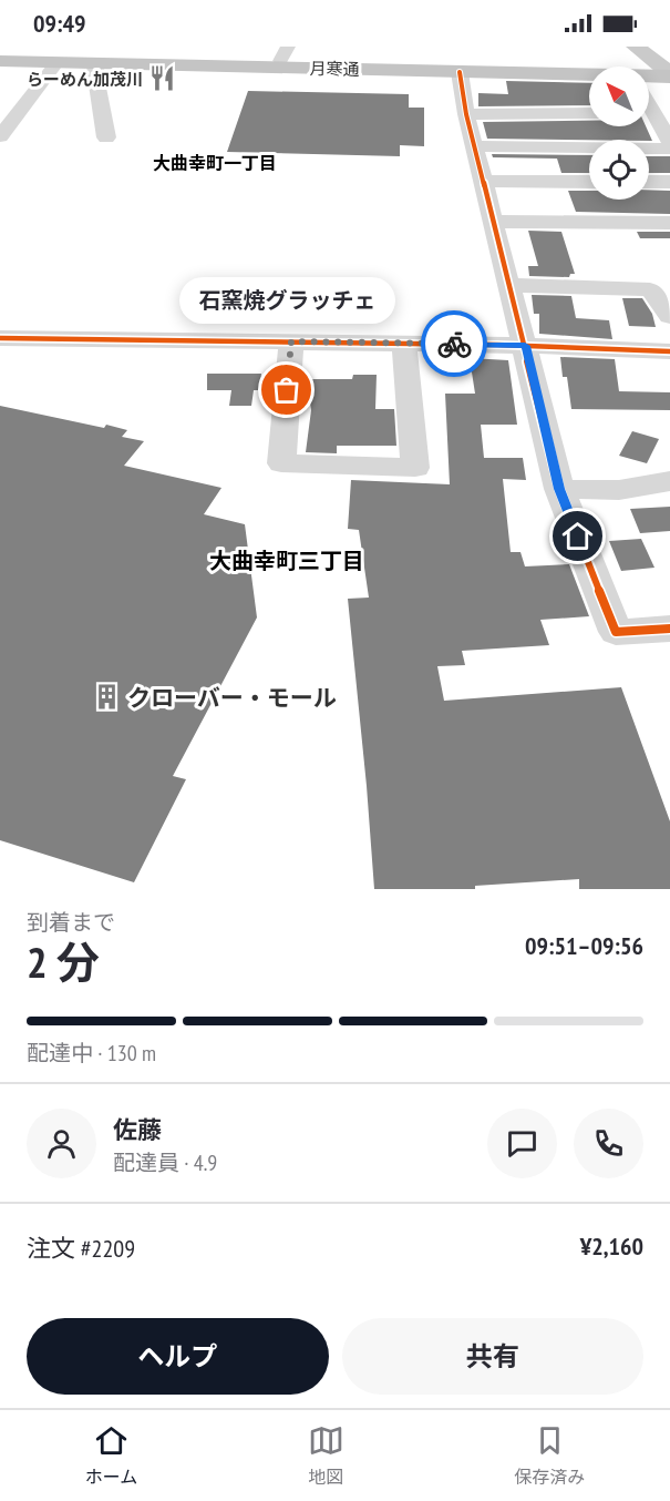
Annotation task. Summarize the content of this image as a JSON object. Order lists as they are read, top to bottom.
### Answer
{
  "streets": {
    "highway": ["月寒通"]
  },
  "districts": ["大曲幸町一丁目", "大曲幸町三丁目"],
  "places": {
    "restaurant": ["らーめん加茂川"],
    "other": ["石窯焼グラッチェ"],
    "building": ["クローバー・モール"]
  },
  "north": "top left",
  "page": {
    "status": "09:49",
    "bubble": "石窯焼グラッチェ",
    "heading": ["2 分", "到着まで", "09:51–09:56"],
    "panel": [
      "佐藤",
      "配達員 · 4.9",
      "注文 #2209",
      "¥2,160"
    ],
    "bar": "配達中 · 130 m",
    "buttons": ["ヘルプ", "共有"],
    "tabs": ["ホーム", "地図", "保存済み"]
  }
}
